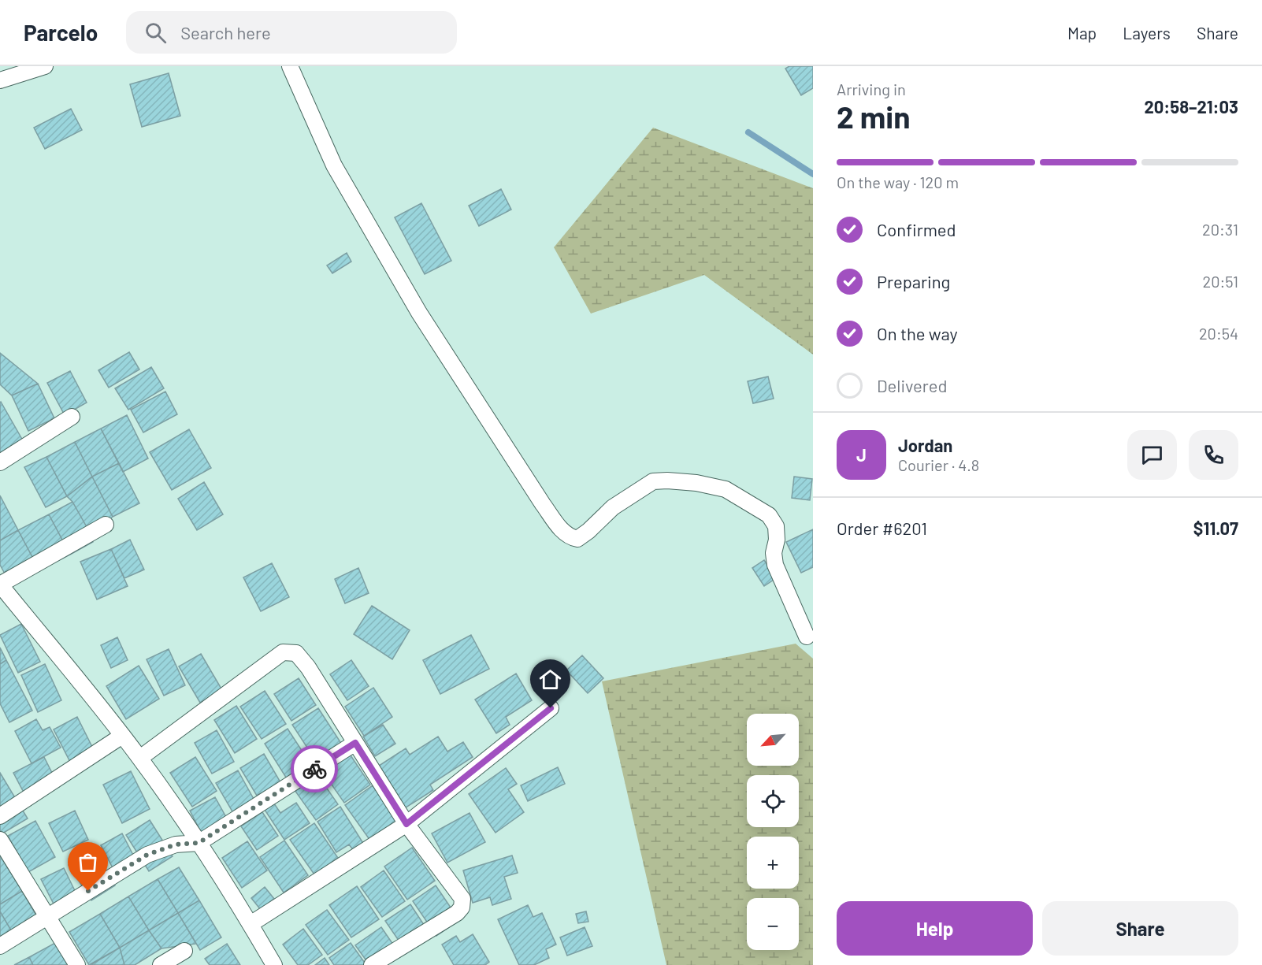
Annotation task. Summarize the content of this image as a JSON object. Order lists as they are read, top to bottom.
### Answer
{
  "north": "bottom left",
  "page": {
    "header": "Parcelo",
    "search": "Search here",
    "nav": ["Map", "Layers", "Share"],
    "heading": ["2 min", "Arriving in", "20:58–21:03"],
    "panel": [
      "Jordan",
      "Courier · 4.8",
      "Order #6201",
      "$11.07"
    ],
    "bar": "On the way · 120 m",
    "list": [
      ["Confirmed", "20:31"],
      ["Preparing", "20:51"],
      ["On the way", "20:54"],
      "Delivered"
    ],
    "round": "J",
    "map_buttons": ["+", "−"],
    "buttons": ["Help", "Share"]
  }
}
